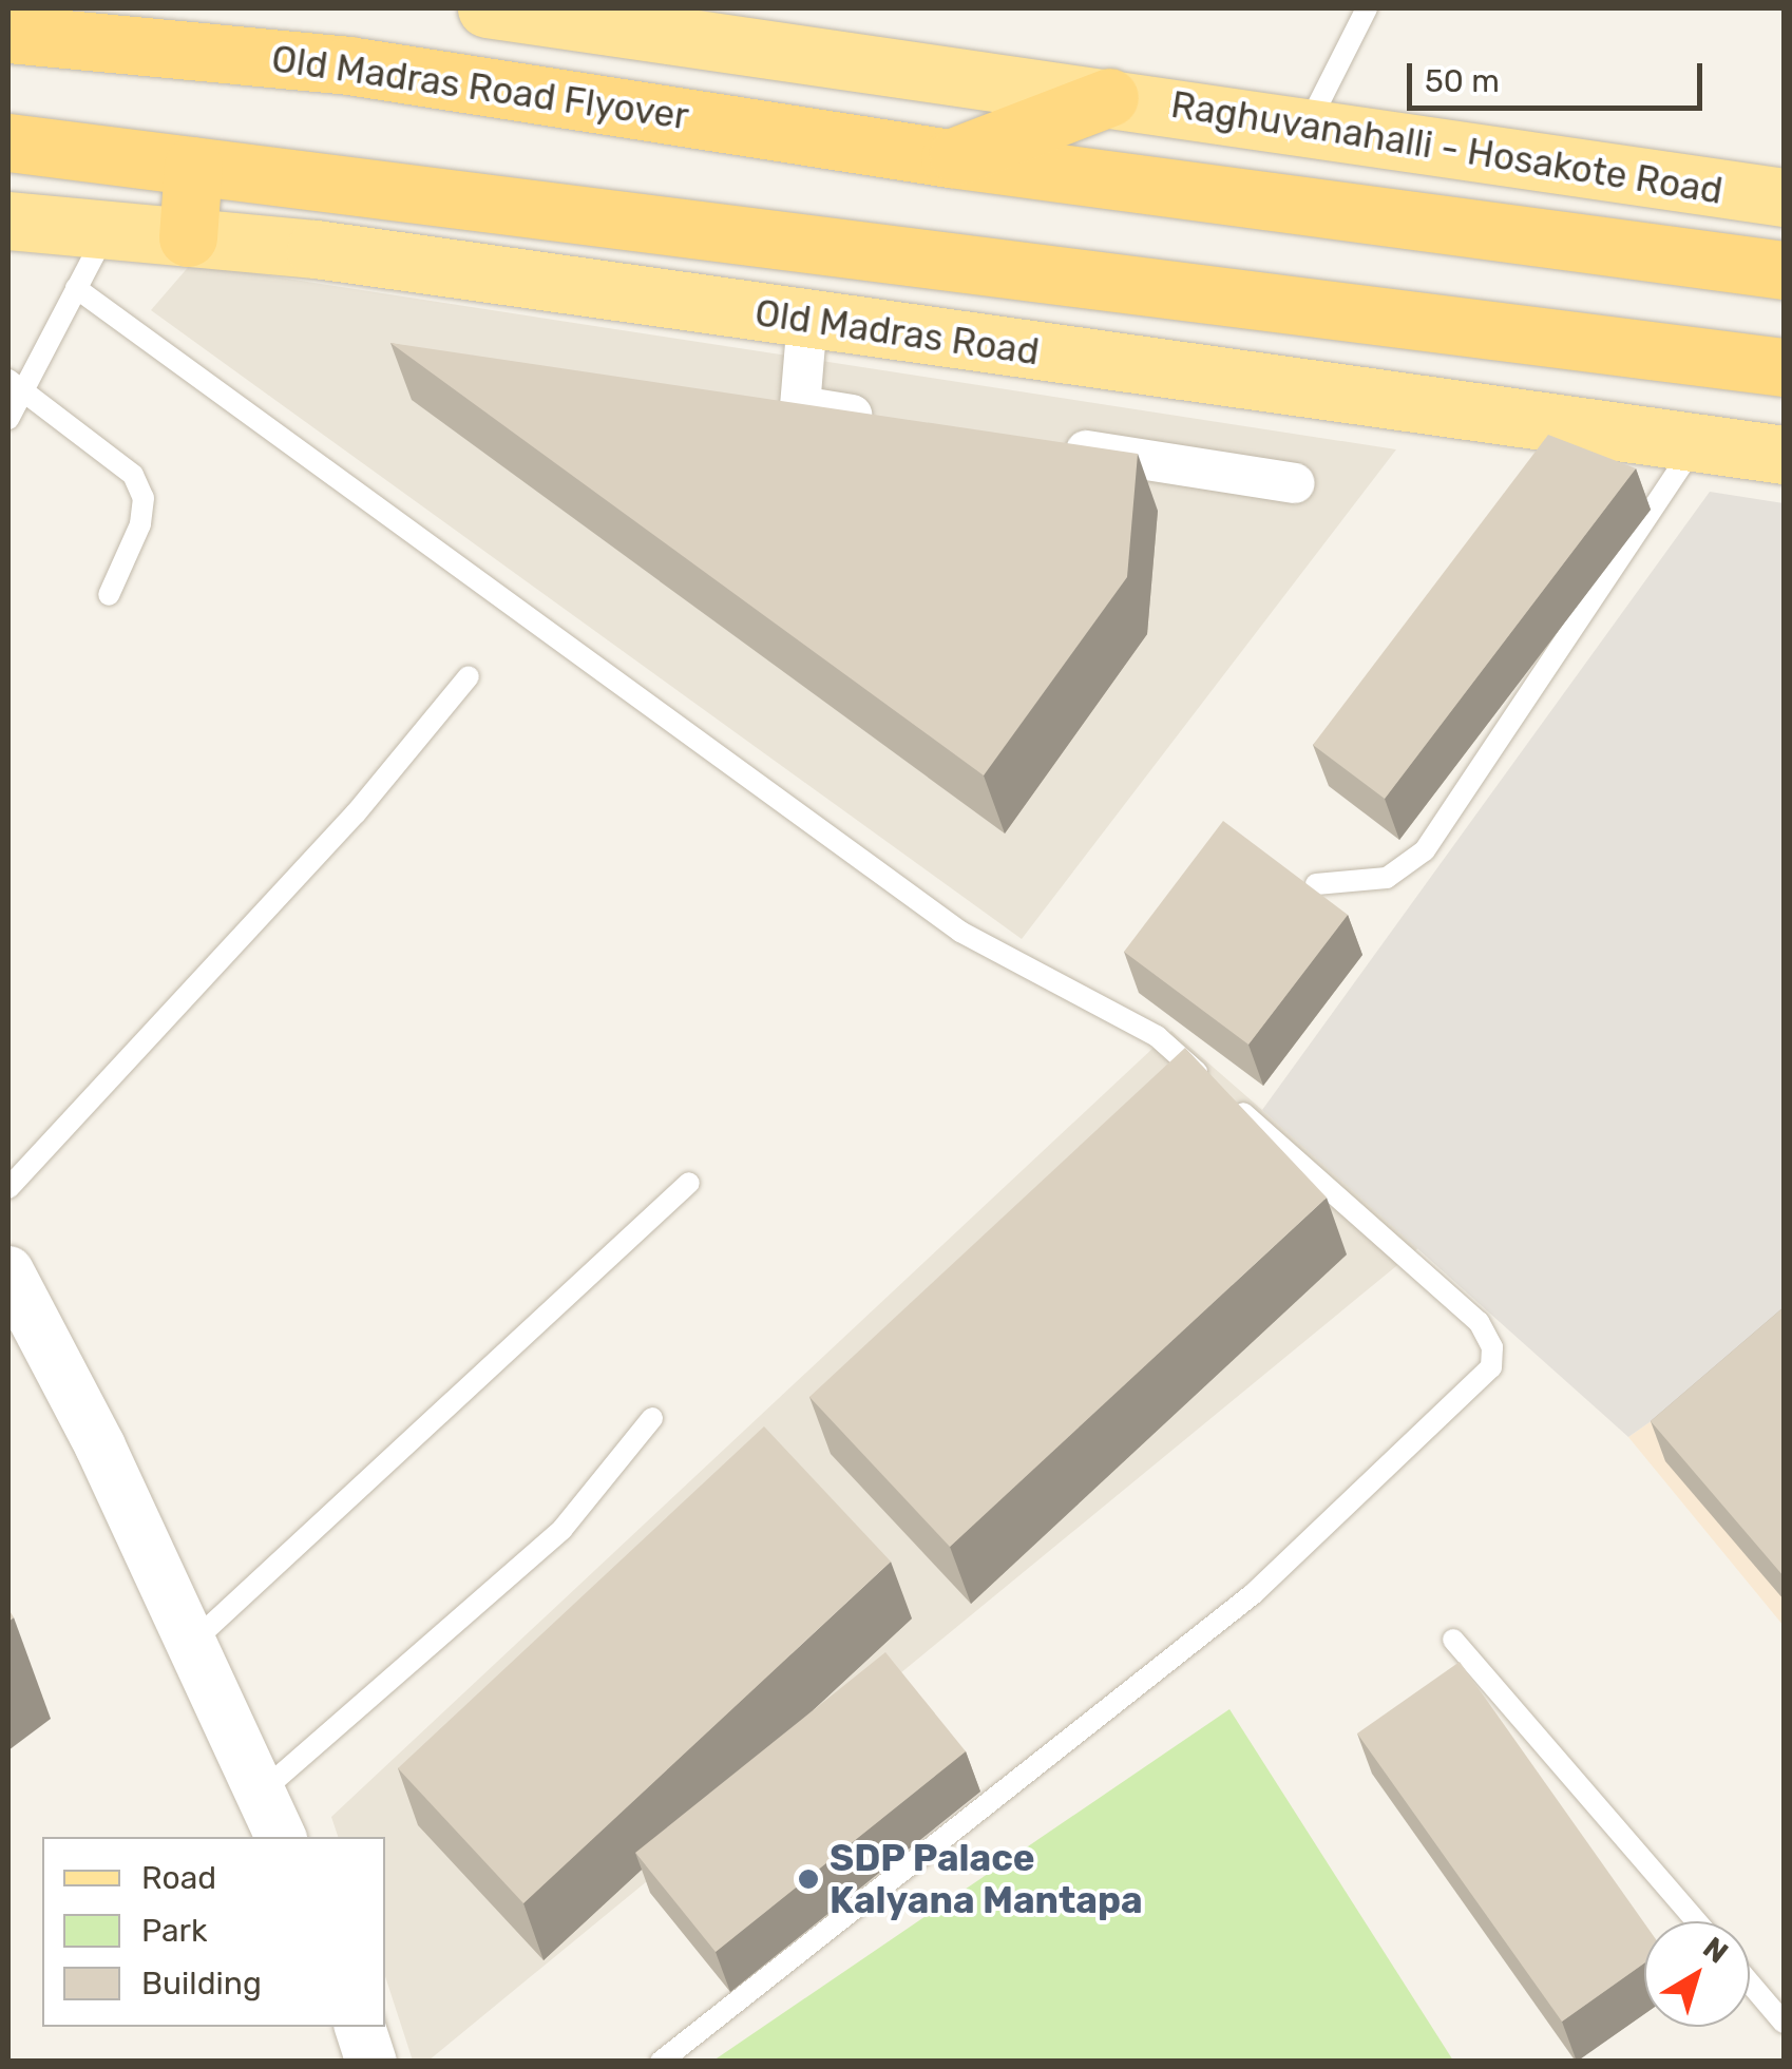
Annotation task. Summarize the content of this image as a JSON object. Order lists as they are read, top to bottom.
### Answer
{
  "streets": {
    "highway": ["Old Madras Road Flyover", "Old Madras Road"],
    "main road": ["Raghuvanahalli - Hosakote Road"]
  },
  "places": ["SDP Palace Kalyana Mantapa"],
  "legend": ["Road", "Park", "Building"],
  "scale_bar": "50 m",
  "north": "top right"
}
